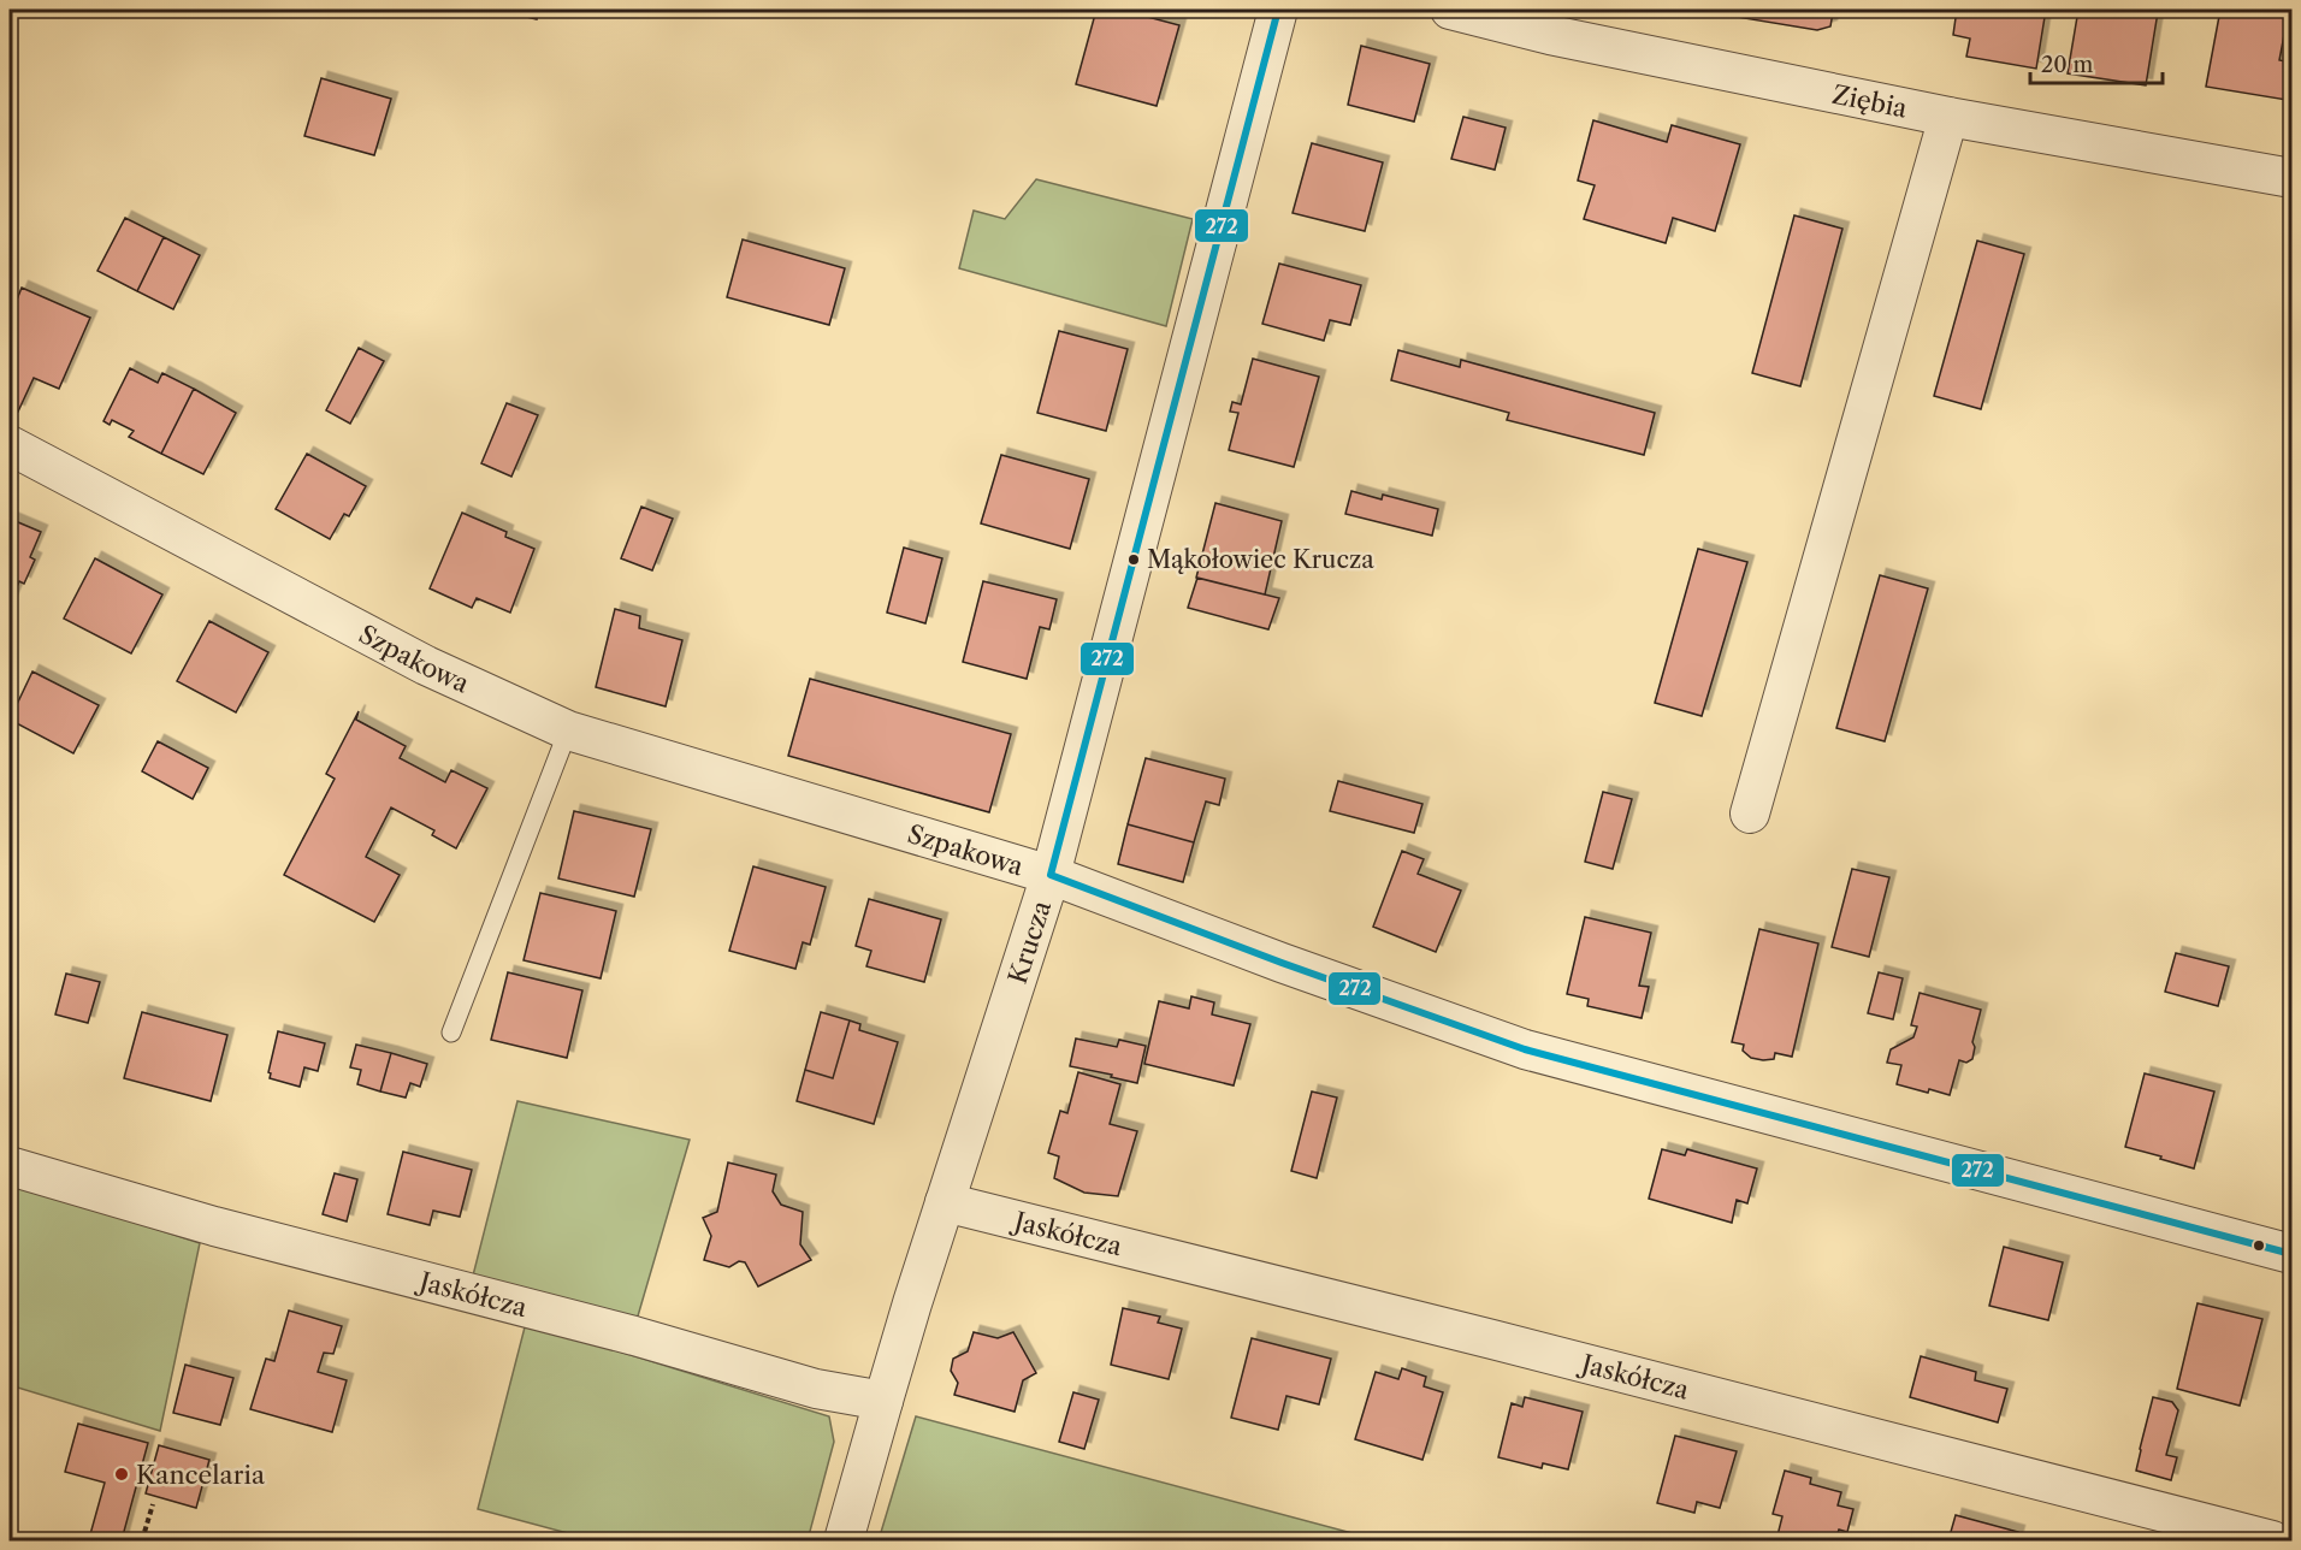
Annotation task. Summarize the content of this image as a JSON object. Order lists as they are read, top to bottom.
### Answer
{
  "streets": {
    "street": [
      "Ziębia",
      "Szpakowa",
      "Krucza",
      "Jaskółcza"
    ]
  },
  "crossings": [
    ["Szpakowa", "Krucza"],
    ["Krucza", "Jaskółcza"]
  ],
  "places": ["Mąkołowiec Krucza", "Kancelaria"],
  "lines": ["transit line 272"],
  "scale_bar": "20 m"
}
